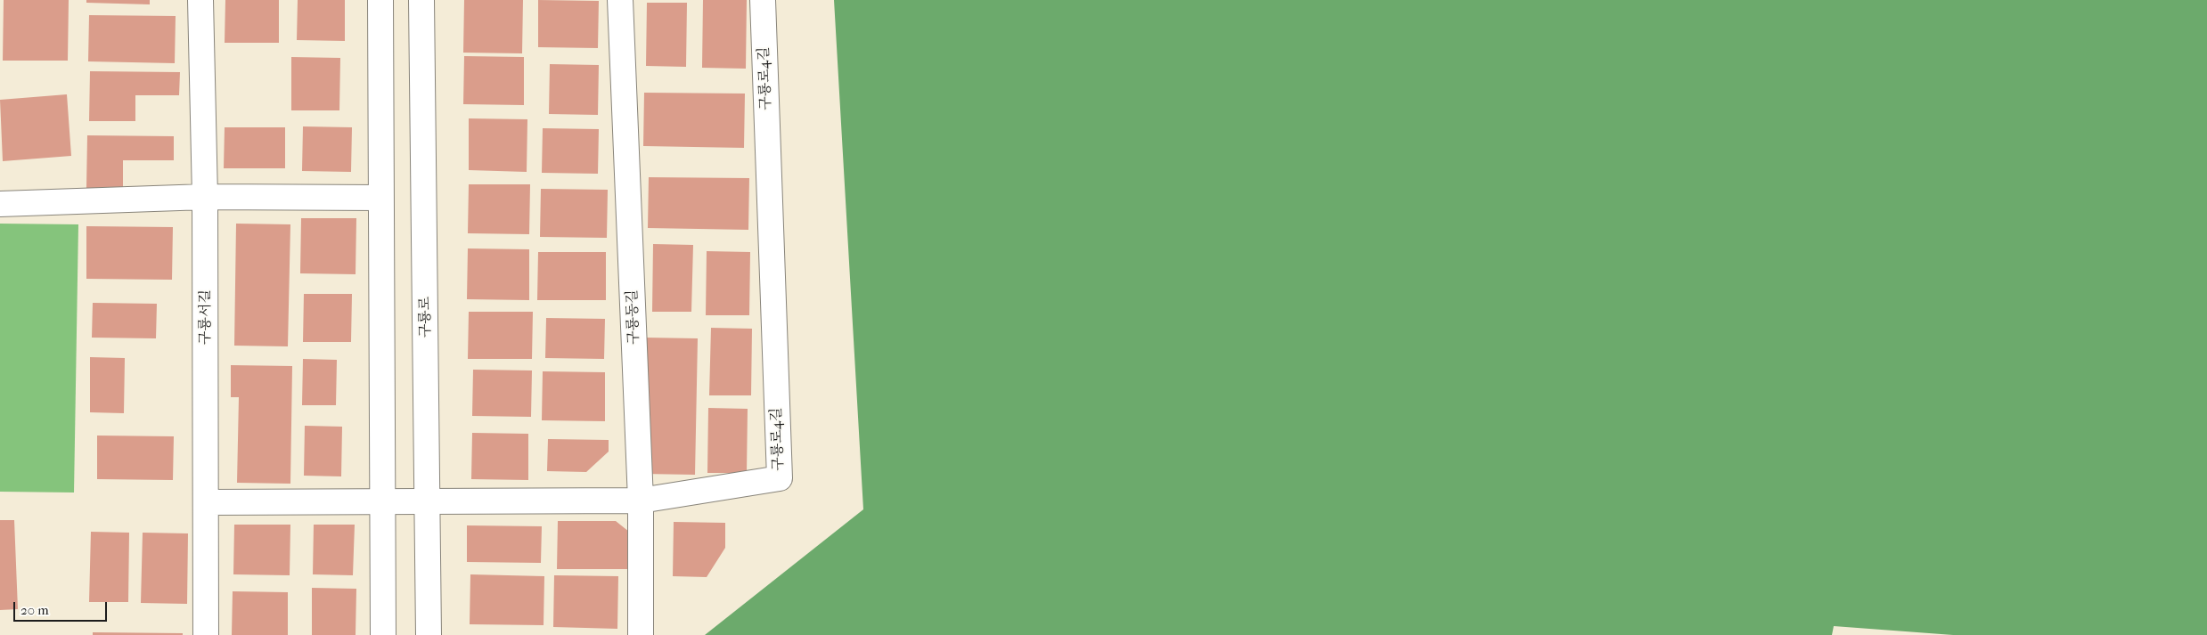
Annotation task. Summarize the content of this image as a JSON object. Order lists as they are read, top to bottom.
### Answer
{
  "streets": {
    "street": [
      "구룡로4길",
      "구룡서길",
      "구룡로",
      "구룡동길"
    ]
  },
  "crossings": [
    ["구룡로4길", "구룡서길"],
    ["구룡로4길", "구룡로"],
    ["구룡로4길", "구룡동길"]
  ],
  "scale_bar": "20 m"
}
